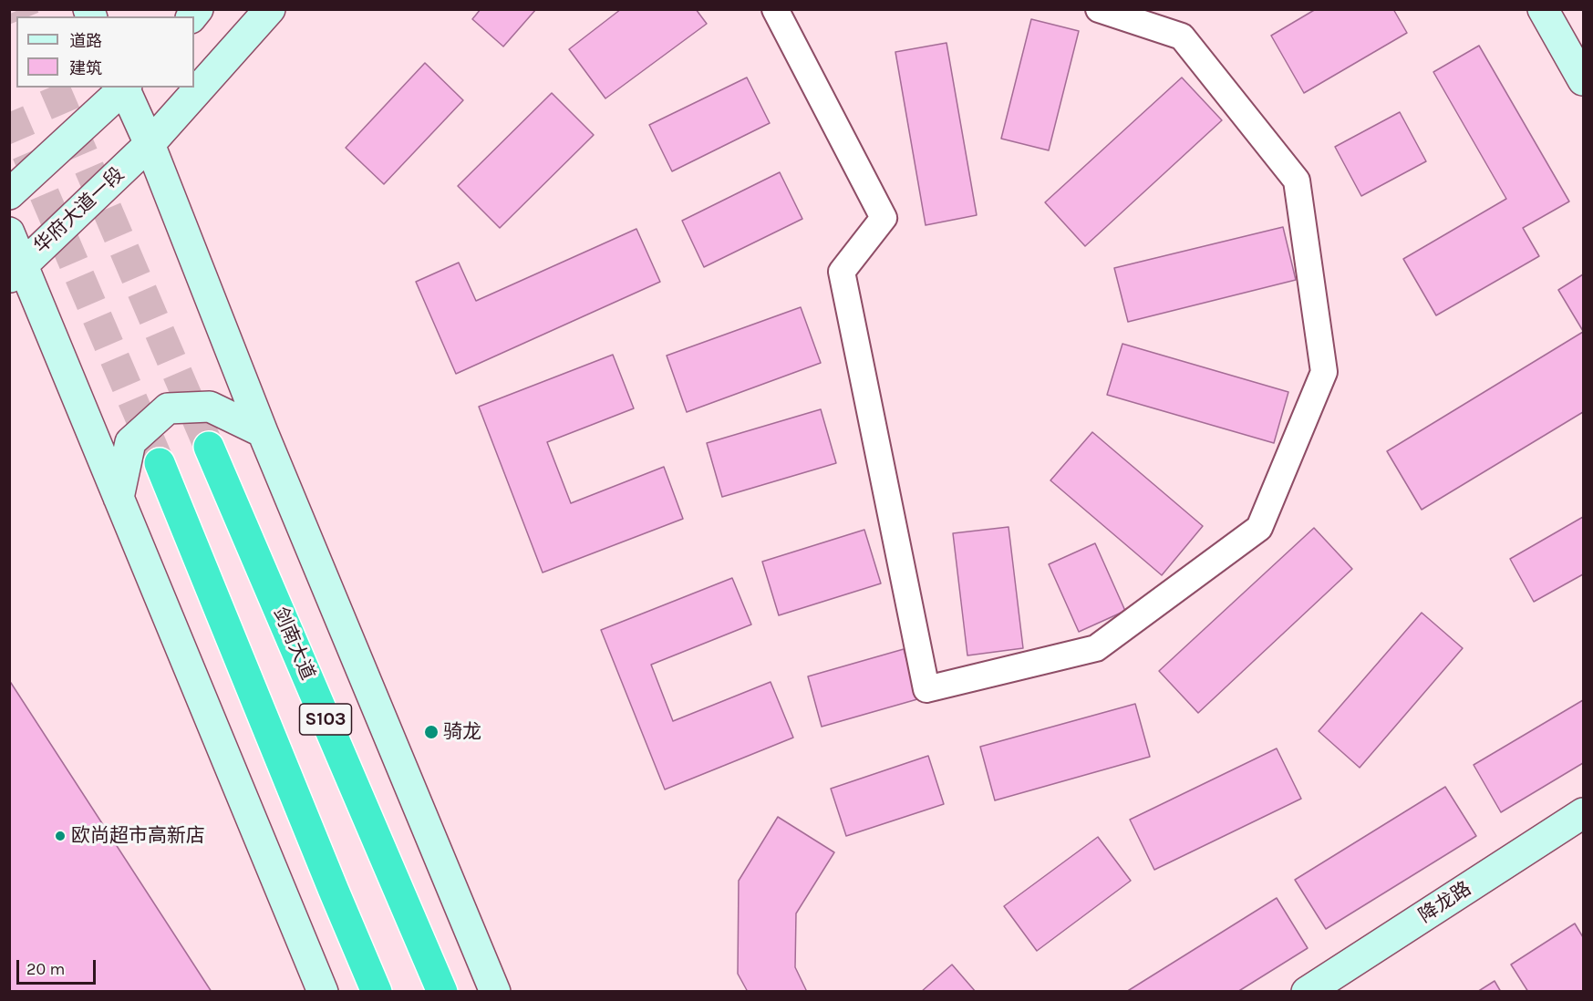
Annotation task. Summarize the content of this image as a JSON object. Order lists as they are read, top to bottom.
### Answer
{
  "streets": {
    "highway": ["剑南大道", "S103"],
    "main road": ["华府大道一段", "降龙路"]
  },
  "places": ["骑龙", "欧尚超市高新店"],
  "legend": ["道路", "建筑"],
  "scale_bar": "20 m"
}
